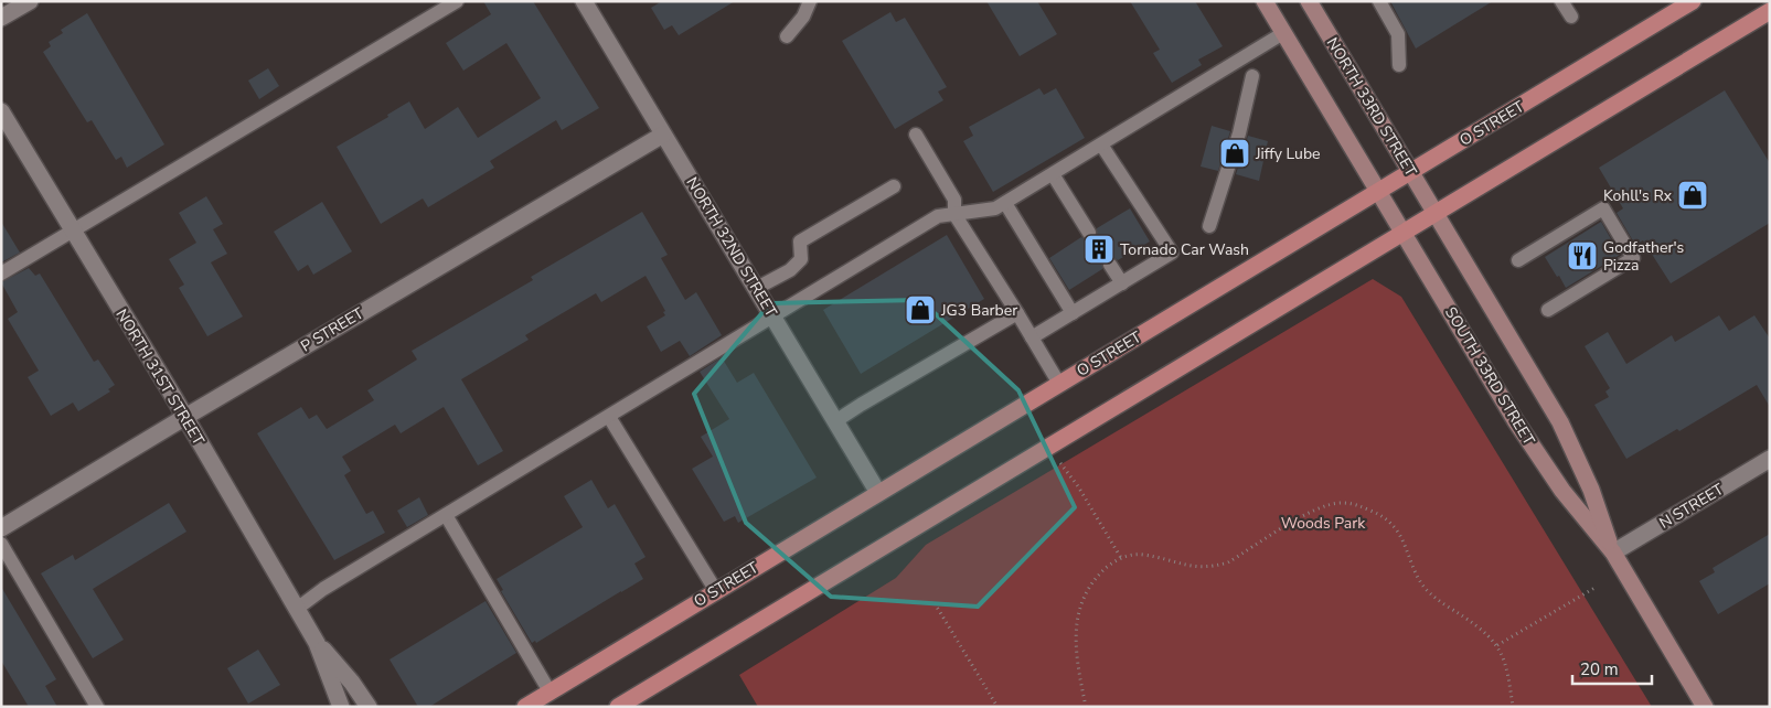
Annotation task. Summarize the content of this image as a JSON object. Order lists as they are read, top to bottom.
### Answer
{
  "streets": {
    "main road": ["NORTH 33RD STREET", "O STREET", "SOUTH 33RD STREET"],
    "street": [
      "NORTH 32ND STREET",
      "P STREET",
      "NORTH 31ST STREET",
      "N STREET"
    ]
  },
  "crossings": [
    ["NORTH 33RD STREET", "O STREET"],
    ["NORTH 33RD STREET", "SOUTH 33RD STREET"],
    ["O STREET", "NORTH 32ND STREET"],
    ["O STREET", "SOUTH 33RD STREET"],
    ["NORTH 32ND STREET", "P STREET"],
    ["P STREET", "NORTH 31ST STREET"],
    ["SOUTH 33RD STREET", "N STREET"]
  ],
  "parks": ["Woods Park"],
  "places": {
    "shop": ["Jiffy Lube", "Kohll's Rx", "JG3 Barber"],
    "building": ["Tornado Car Wash"],
    "restaurant": ["Godfather's Pizza"]
  },
  "scale_bar": "20 m"
}
